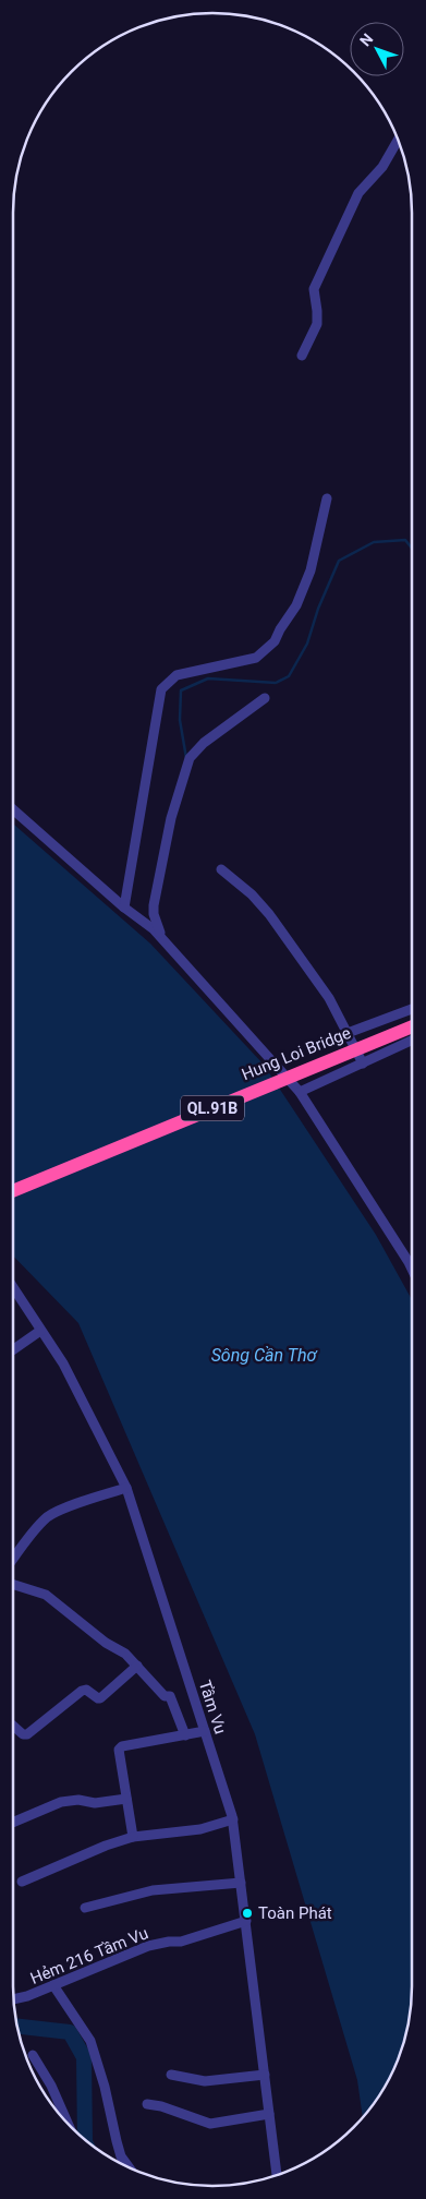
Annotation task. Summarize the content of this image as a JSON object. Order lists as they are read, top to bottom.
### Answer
{
  "streets": {
    "highway": ["Hung Loi Bridge", "QL.91B"],
    "street": ["Tầm Vu", "Hẻm 216 Tầm Vu"]
  },
  "crossings": [
    ["Tầm Vu", "Hẻm 216 Tầm Vu"]
  ],
  "water": ["Sông Cần Thơ"],
  "places": ["Toàn Phát"],
  "north": "top left"
}
